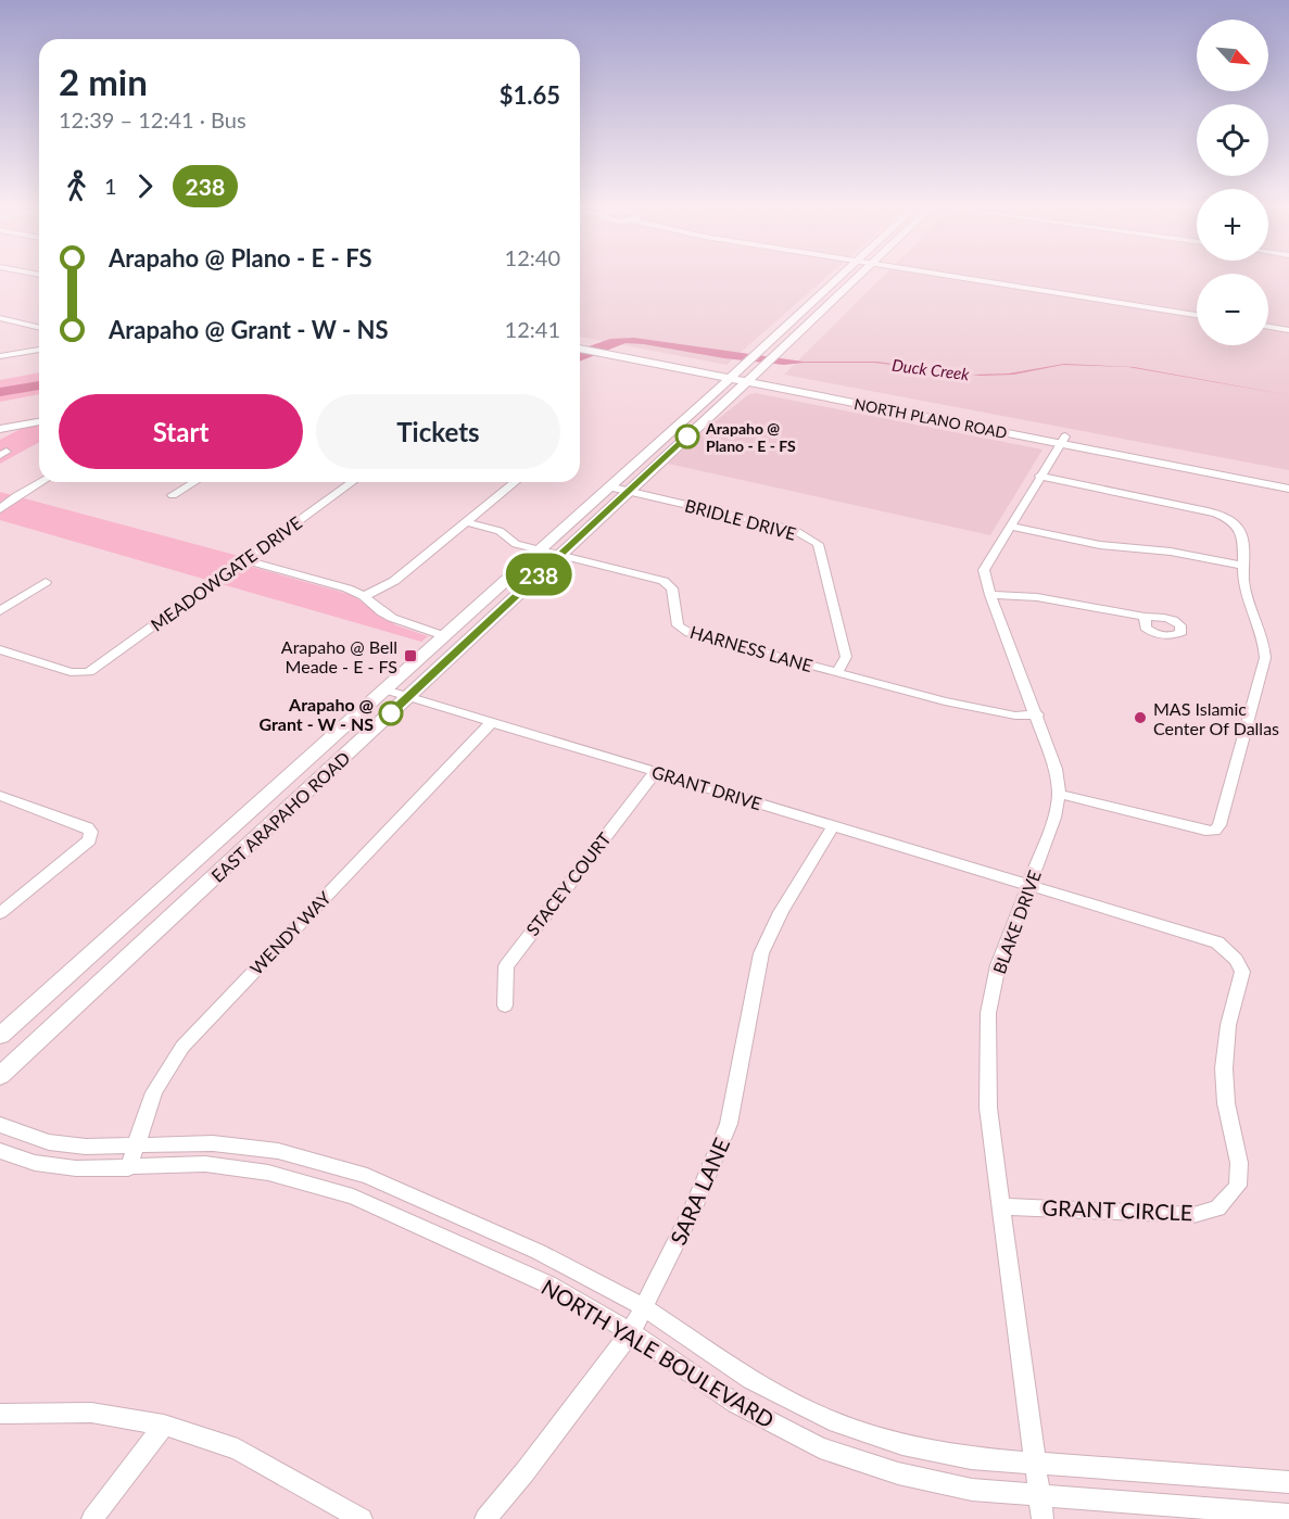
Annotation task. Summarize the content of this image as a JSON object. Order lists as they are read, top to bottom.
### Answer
{
  "streets": {
    "main road": ["NORTH PLANO ROAD", "EAST ARAPAHO ROAD"],
    "street": [
      "BRIDLE DRIVE",
      "MEADOWGATE DRIVE",
      "HARNESS LANE",
      "GRANT DRIVE",
      "STACEY COURT",
      "BLAKE DRIVE",
      "WENDY WAY",
      "SARA LANE",
      "GRANT CIRCLE",
      "NORTH YALE BOULEVARD"
    ]
  },
  "crossings": [
    ["NORTH PLANO ROAD", "EAST ARAPAHO ROAD"],
    ["NORTH PLANO ROAD", "BLAKE DRIVE"],
    ["BRIDLE DRIVE", "HARNESS LANE"],
    ["BRIDLE DRIVE", "EAST ARAPAHO ROAD"],
    ["HARNESS LANE", "EAST ARAPAHO ROAD"],
    ["HARNESS LANE", "BLAKE DRIVE"],
    ["GRANT DRIVE", "EAST ARAPAHO ROAD"],
    ["GRANT DRIVE", "STACEY COURT"],
    ["GRANT DRIVE", "BLAKE DRIVE"],
    ["GRANT DRIVE", "WENDY WAY"],
    ["GRANT DRIVE", "SARA LANE"],
    ["GRANT DRIVE", "GRANT CIRCLE"],
    ["BLAKE DRIVE", "GRANT CIRCLE"],
    ["BLAKE DRIVE", "NORTH YALE BOULEVARD"],
    ["WENDY WAY", "NORTH YALE BOULEVARD"],
    ["SARA LANE", "NORTH YALE BOULEVARD"]
  ],
  "water": ["Duck Creek"],
  "places": {
    "other": ["Arapaho @ Plano - E - FS", "Arapaho @ Grant - W - NS", "MAS Islamic Center Of Dallas"],
    "transit": ["Arapaho @ Bell Meade - E - FS"]
  },
  "lines": ["bus line 238"],
  "north": "bottom right",
  "page": {
    "on_map": "238",
    "map_buttons": ["+", "−"],
    "heading": ["2 min", "12:39 – 12:41 · Bus", "$1.65"],
    "legs": ["1", "238"],
    "list": [
      {
        "name": "Arapaho @ Plano - E - FS",
        "value": "12:40"
      },
      {
        "name": "Arapaho @ Grant - W - NS",
        "value": "12:41"
      }
    ],
    "buttons": ["Start", "Tickets"]
  }
}
